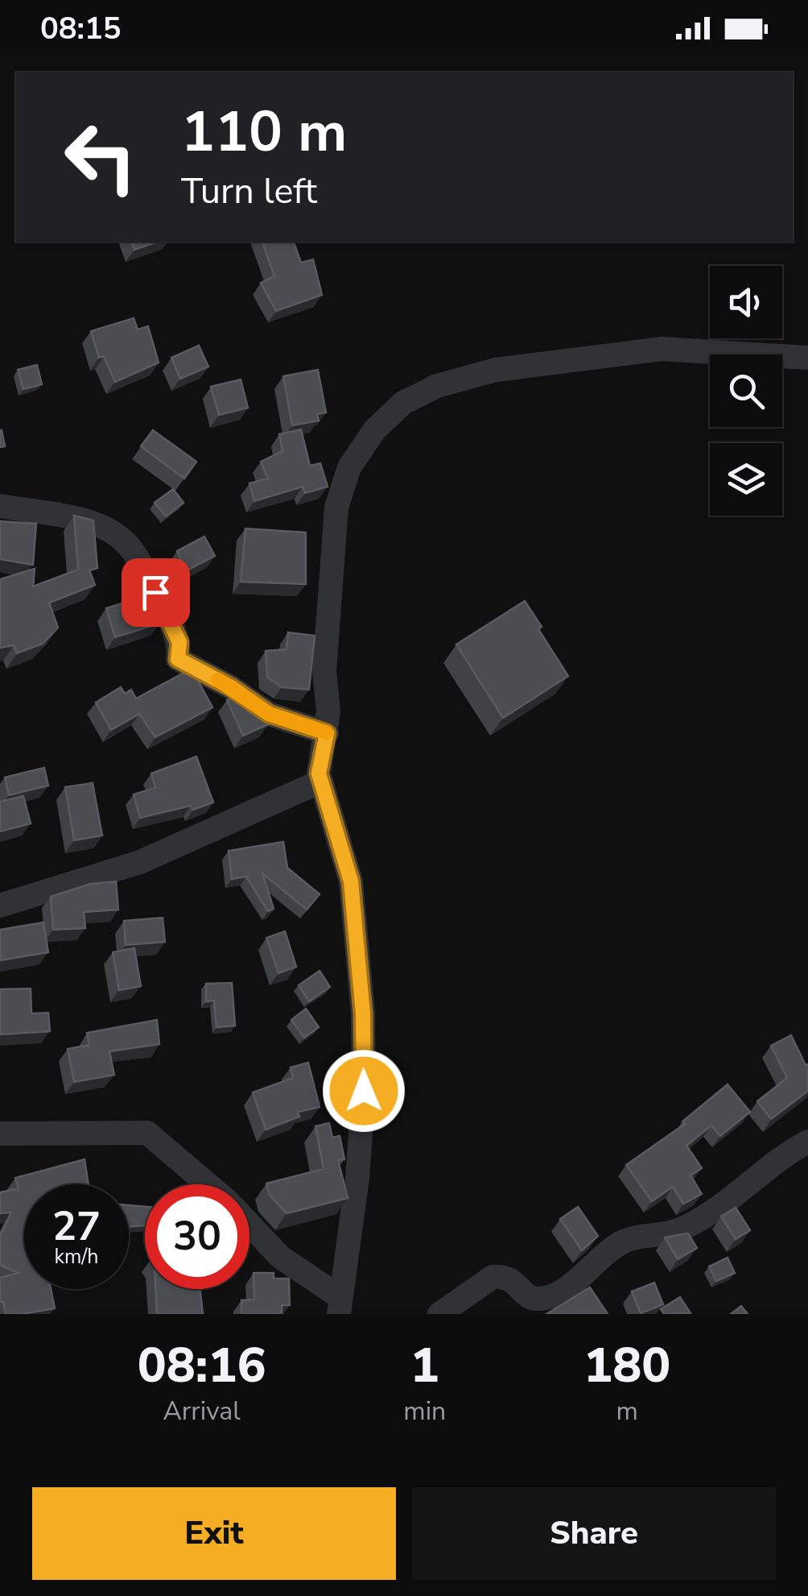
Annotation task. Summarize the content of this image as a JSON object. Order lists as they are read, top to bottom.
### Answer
{
  "page": {
    "status": "08:15",
    "turn": ["110 m", "Turn left"],
    "speed": "27 km/h",
    "limit": "30",
    "eta": [
      "08:16",
      "Arrival",
      "1",
      "min",
      "180",
      "m"
    ],
    "buttons": ["Exit", "Share"]
  }
}
